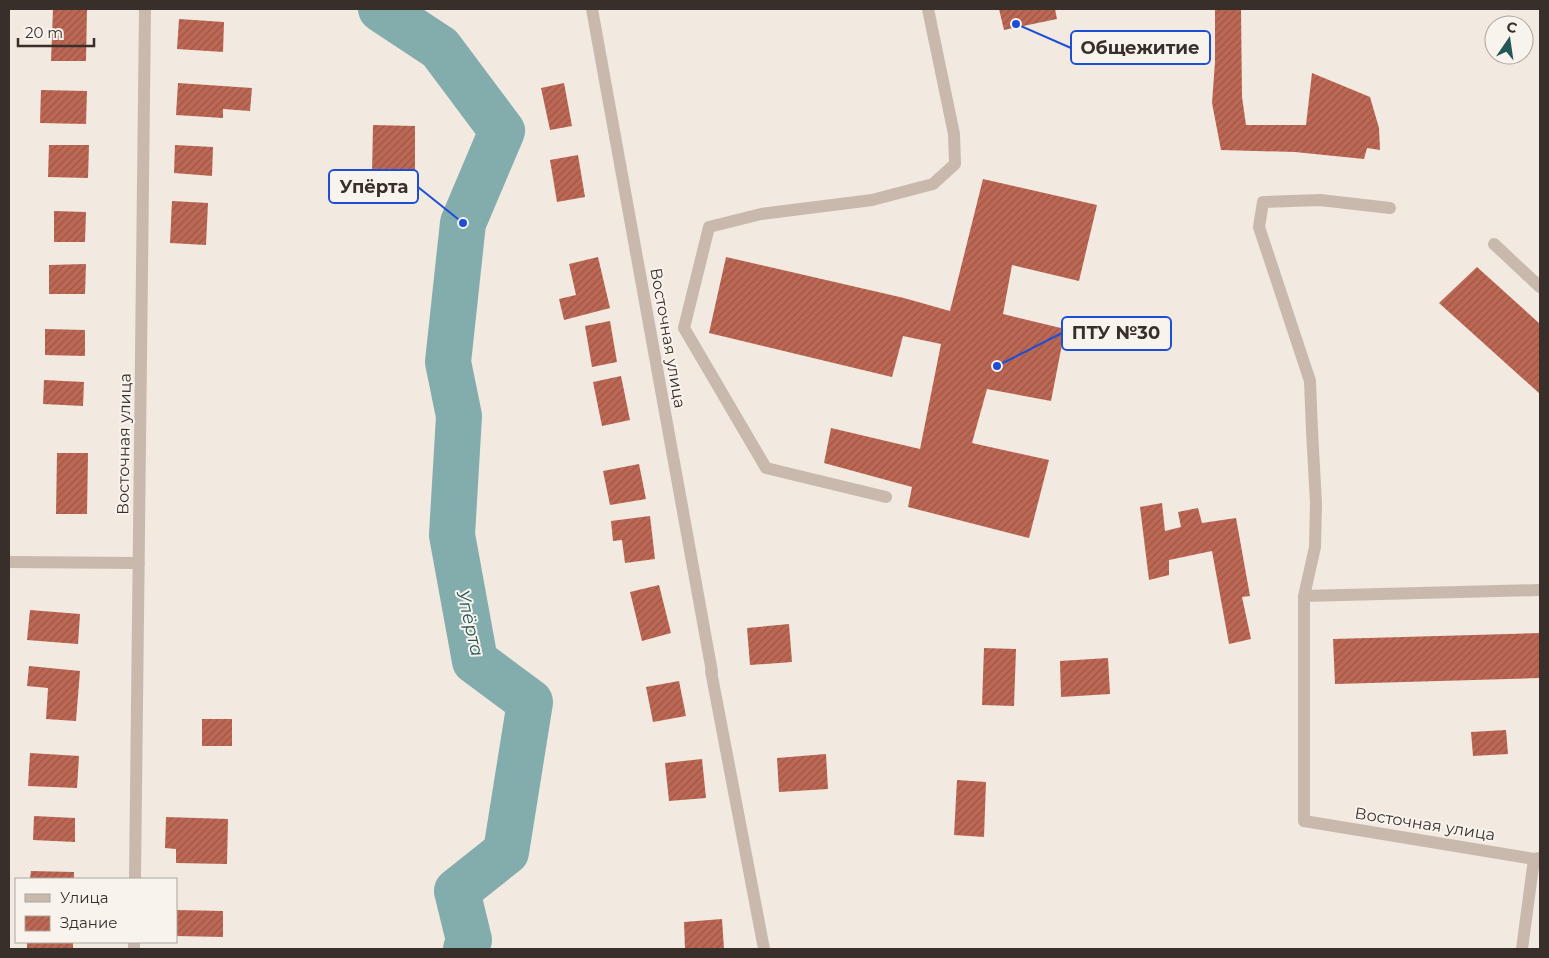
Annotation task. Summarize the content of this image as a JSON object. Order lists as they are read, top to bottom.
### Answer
{
  "streets": {
    "street": ["Восточная улица"]
  },
  "water": ["Упёрта"],
  "places": ["Общежитие", "Упёрта", "ПТУ №30"],
  "legend": ["Улица", "Здание"],
  "scale_bar": "20 m",
  "north": "top"
}
